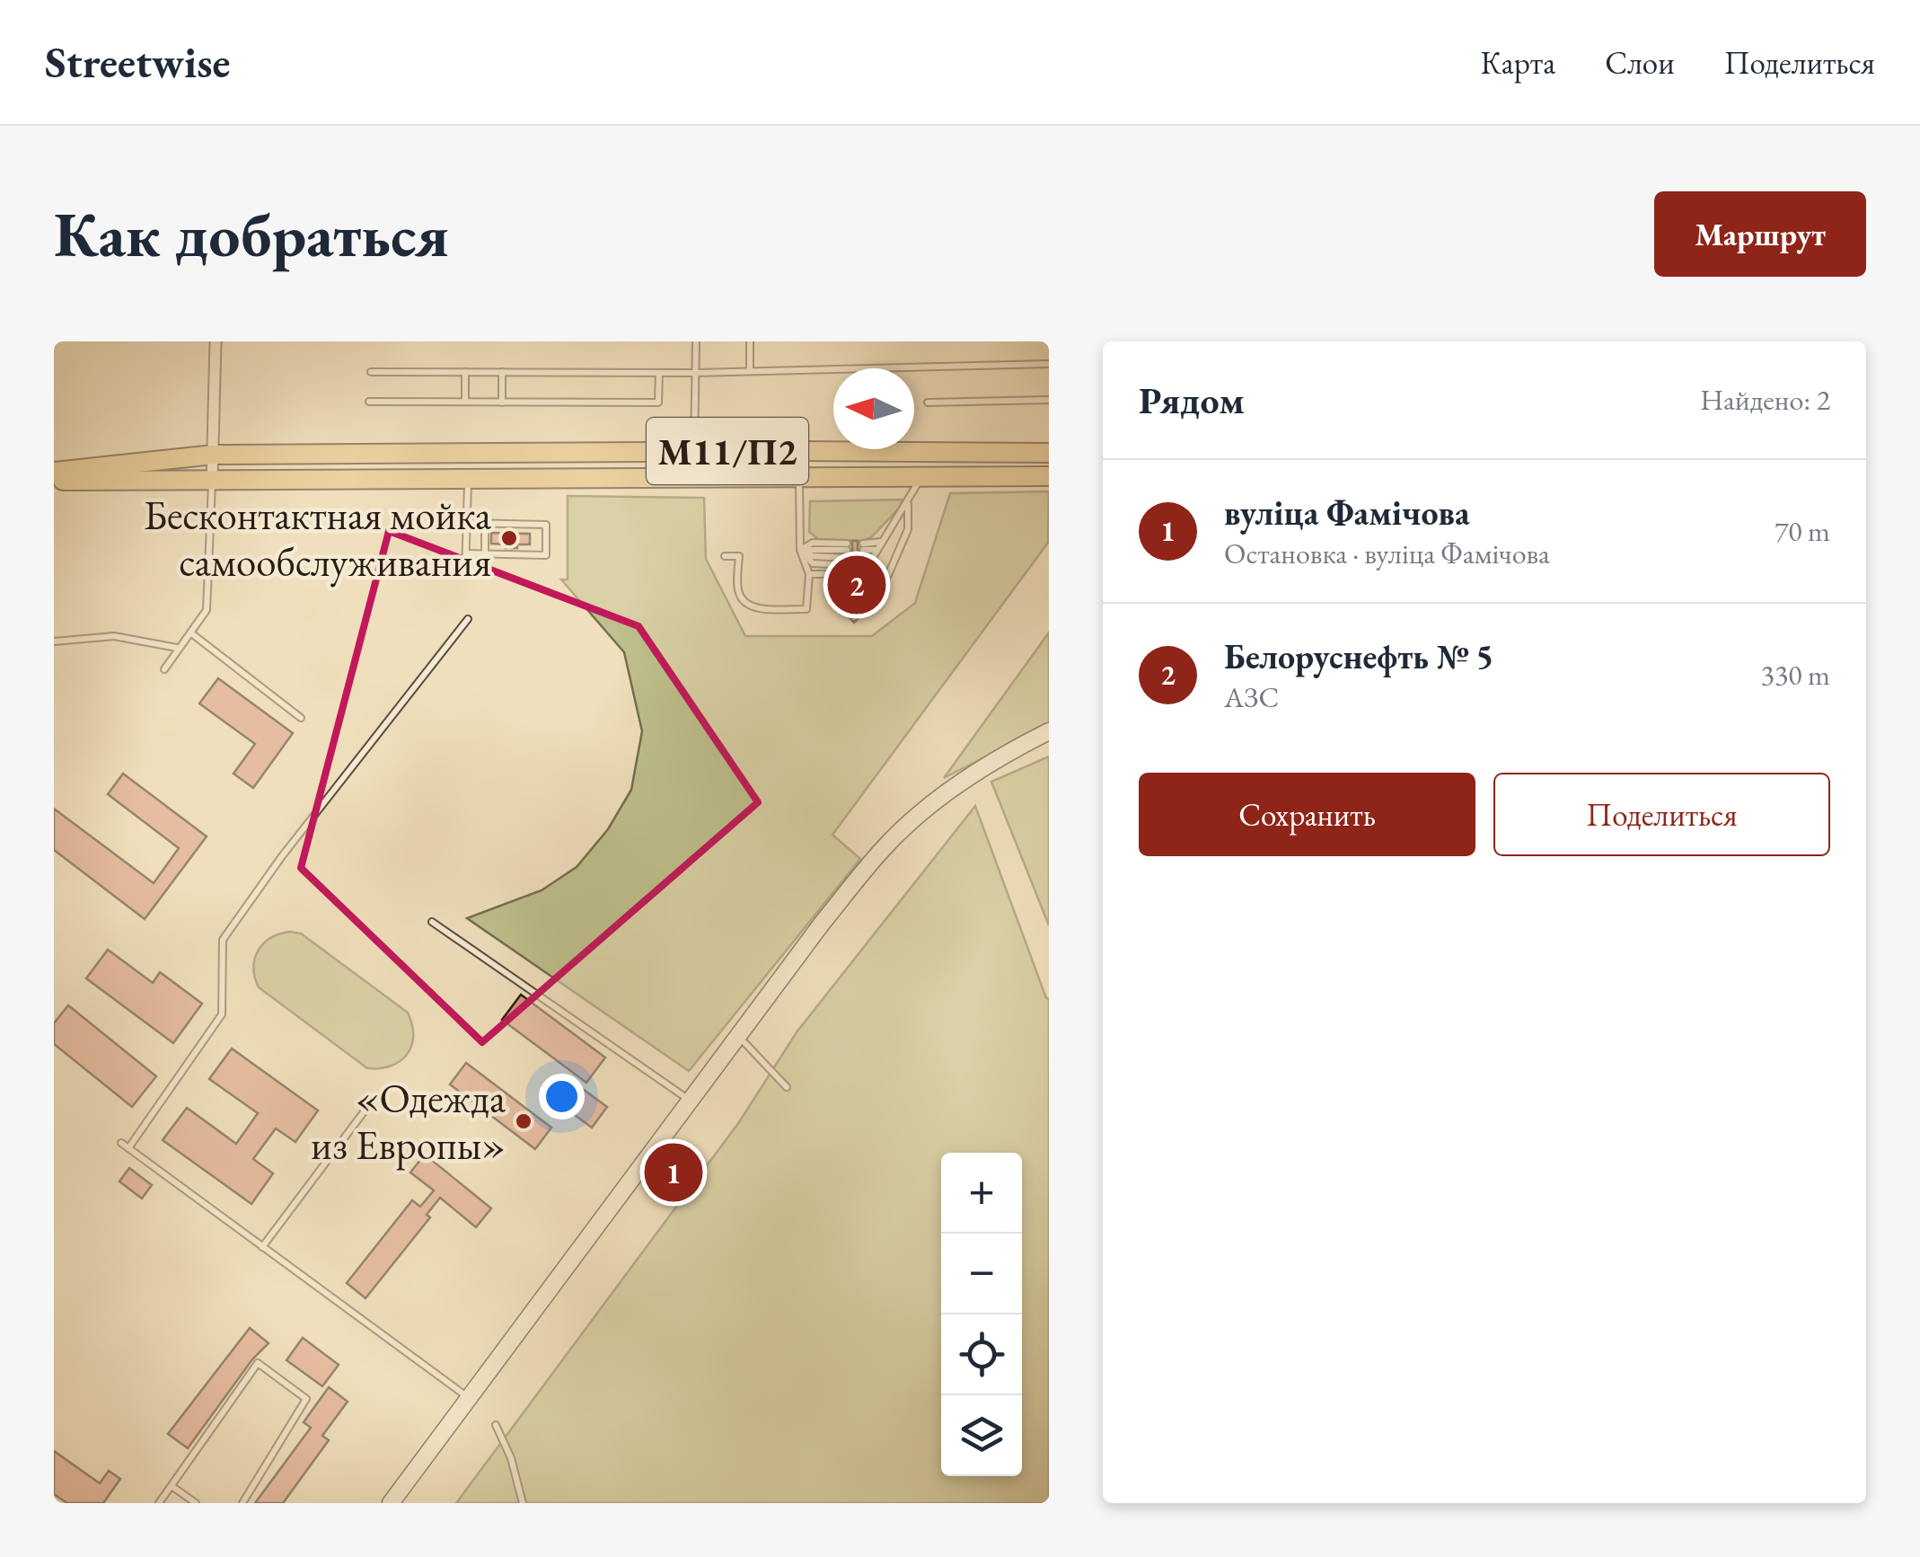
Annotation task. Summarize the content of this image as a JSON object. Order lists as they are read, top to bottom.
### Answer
{
  "streets": {
    "highway": ["М11/П2"]
  },
  "places": ["Бесконтактная мойка самообслуживания", "«Одежда из Европы»"],
  "north": "left",
  "page": {
    "header": "Streetwise",
    "nav": ["Карта", "Слои", "Поделиться"],
    "buttons": [
      "Маршрут",
      ["Сохранить", "Поделиться"]
    ],
    "title": "Как добраться",
    "heading": ["Рядом", "Найдено: 2"],
    "list": [
      {
        "mark": "1",
        "name": "вуліца Фамічова",
        "note": "Остановка · вуліца Фамічова",
        "value": "70 m"
      },
      {
        "mark": "2",
        "name": "Белоруснефть № 5",
        "note": "АЗС",
        "value": "330 m"
      }
    ],
    "pins": ["2", "1"],
    "map_buttons": ["+", "−"]
  }
}
